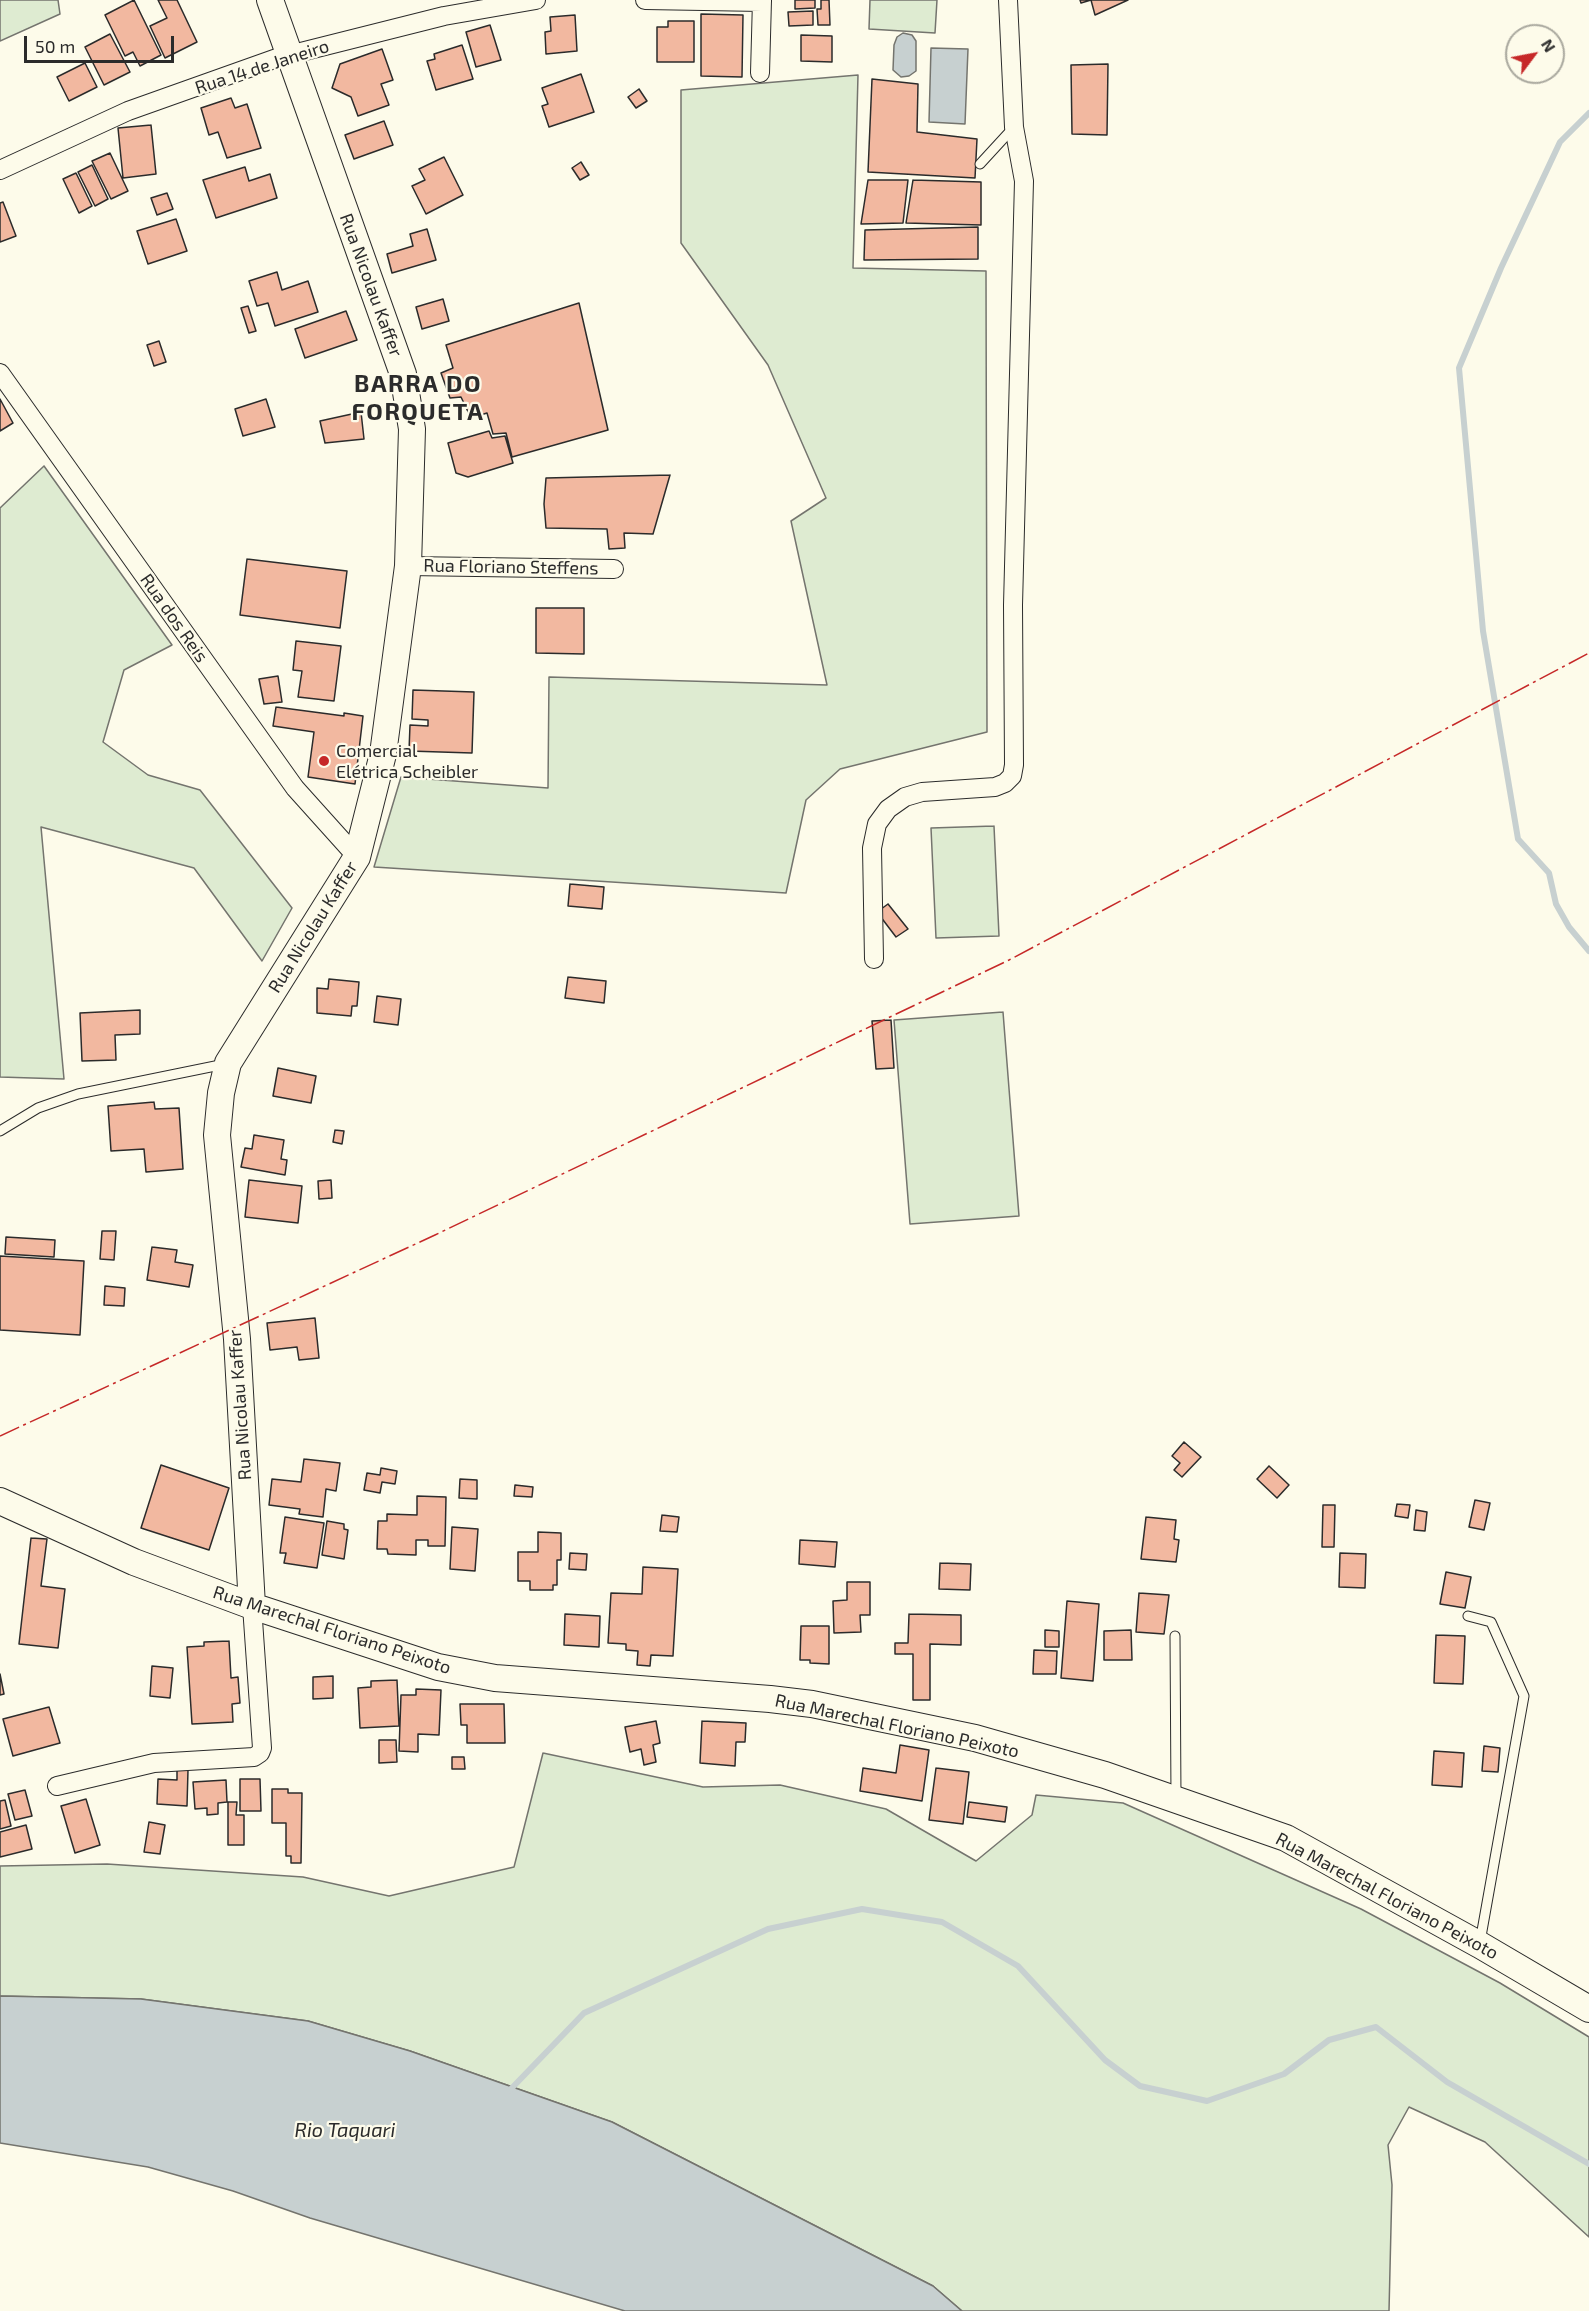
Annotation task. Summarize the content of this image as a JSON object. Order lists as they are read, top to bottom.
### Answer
{
  "streets": {
    "main road": ["Rua Nicolau Kaffer", "Rua Marechal Floriano Peixoto"],
    "street": ["Rua 14 de Janeiro", "Rua Floriano Steffens", "Rua dos Reis"]
  },
  "crossings": [
    ["Rua 14 de Janeiro", "Rua Nicolau Kaffer"],
    ["Rua Nicolau Kaffer", "Rua Floriano Steffens"],
    ["Rua Nicolau Kaffer", "Rua dos Reis"],
    ["Rua Nicolau Kaffer", "Rua Marechal Floriano Peixoto"]
  ],
  "districts": ["BARRA DO FORQUETA"],
  "water": ["Rio Taquari"],
  "places": ["Comercial Elétrica Scheibler"],
  "scale_bar": "50 m",
  "north": "top right"
}
